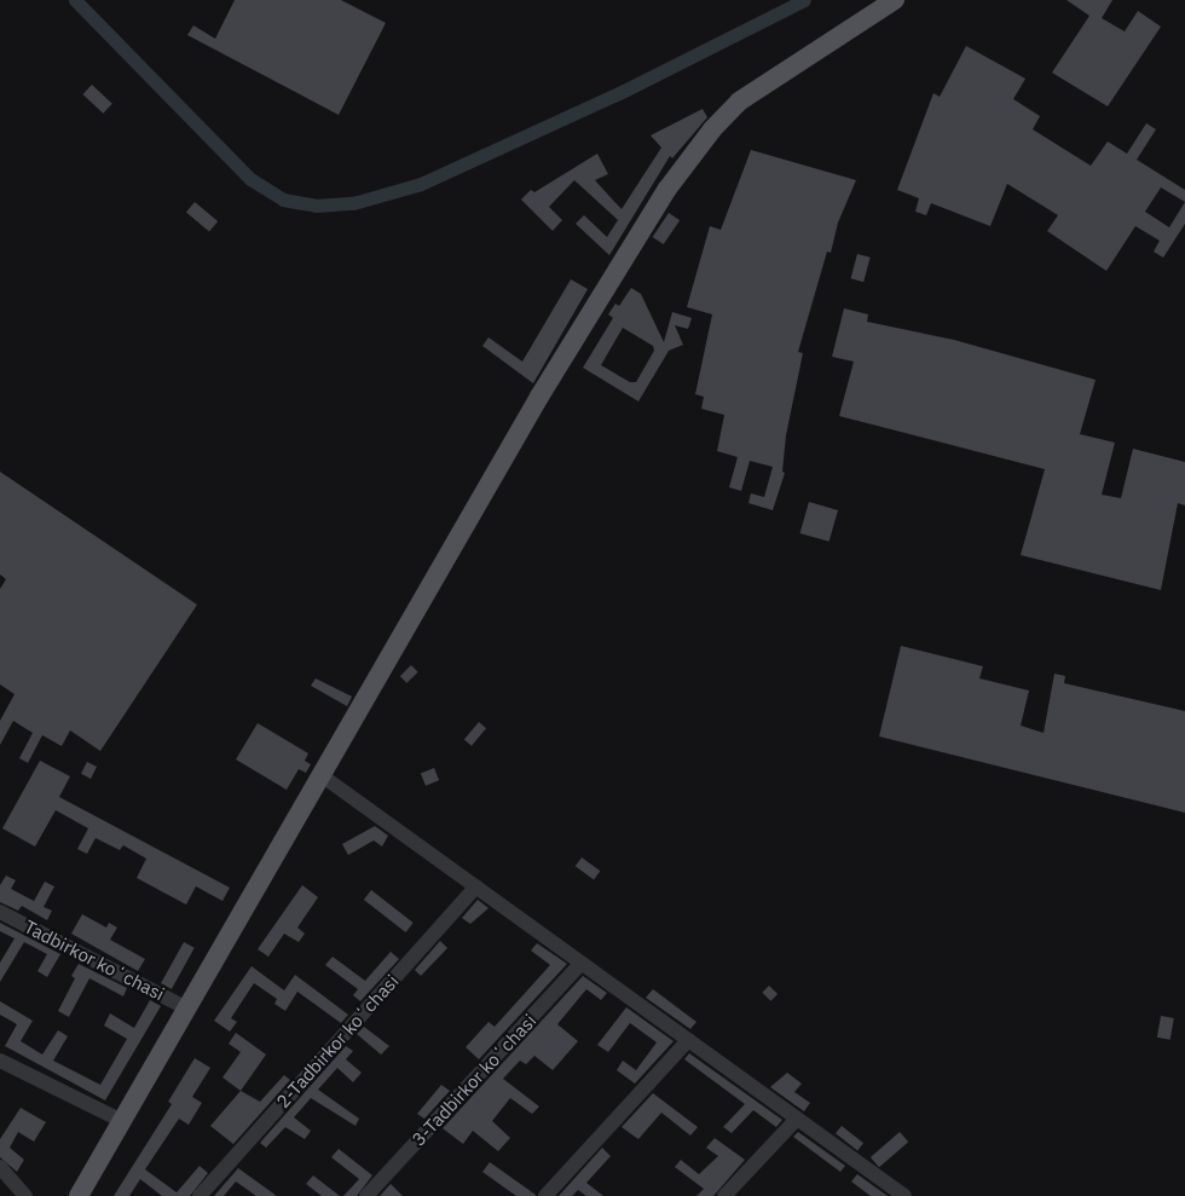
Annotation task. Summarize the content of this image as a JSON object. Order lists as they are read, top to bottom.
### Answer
{
  "streets": {
    "street": ["Tadbirkor koʻchasi", "2-Tadbirkor koʻchasi", "3-Tadbirkor koʻchasi"]
  }
}
